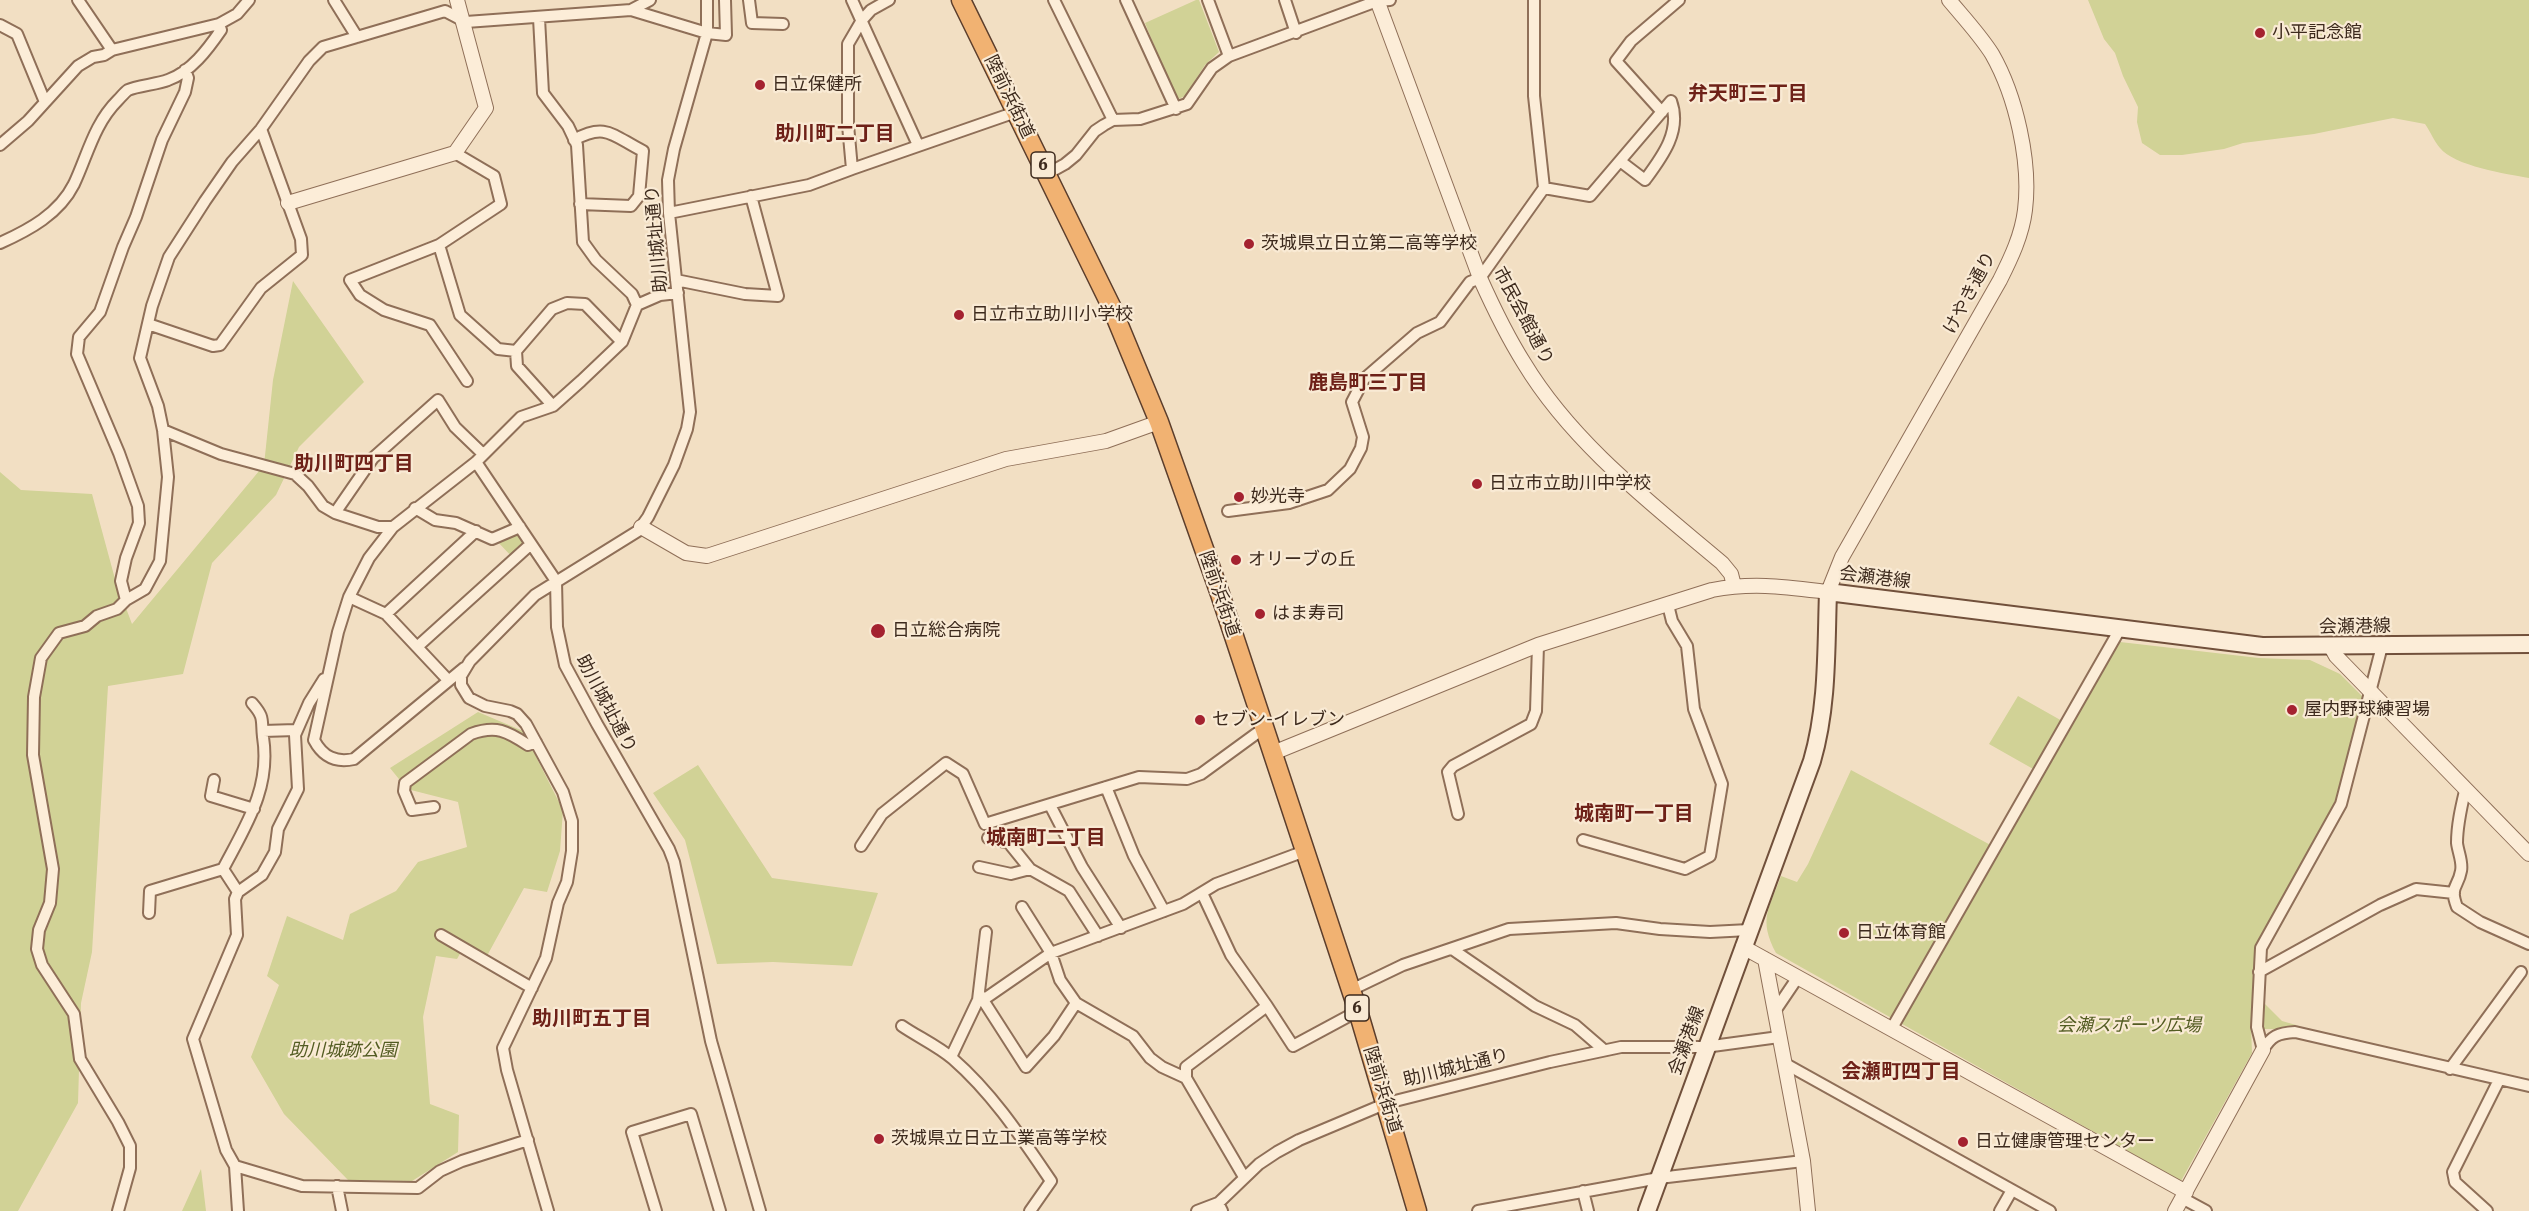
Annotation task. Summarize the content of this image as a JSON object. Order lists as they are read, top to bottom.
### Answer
{
  "streets": {
    "highway": ["陸前浜街道", "6"],
    "main road": ["会瀬港線"],
    "street": ["助川城址通り", "けやき通り", "市民会館通り"]
  },
  "crossings": [
    ["陸前浜街道", "助川城址通り"],
    ["助川城址通り", "会瀬港線"],
    ["けやき通り", "会瀬港線"]
  ],
  "districts": [
    "弁天町三丁目",
    "助川町二丁目",
    "鹿島町三丁目",
    "助川町四丁目",
    "城南町一丁目",
    "城南町二丁目",
    "助川町五丁目",
    "会瀬町四丁目"
  ],
  "parks": ["会瀬スポーツ広場", "助川城跡公園"],
  "places": [
    "小平記念館",
    "日立保健所",
    "茨城県立日立第二高等学校",
    "日立市立助川小学校",
    "日立市立助川中学校",
    "妙光寺",
    "オリーブの丘",
    "はま寿司",
    "日立総合病院",
    "屋内野球練習場",
    "セブン-イレブン",
    "日立体育館",
    "茨城県立日立工業高等学校",
    "日立健康管理センター"
  ]
}
